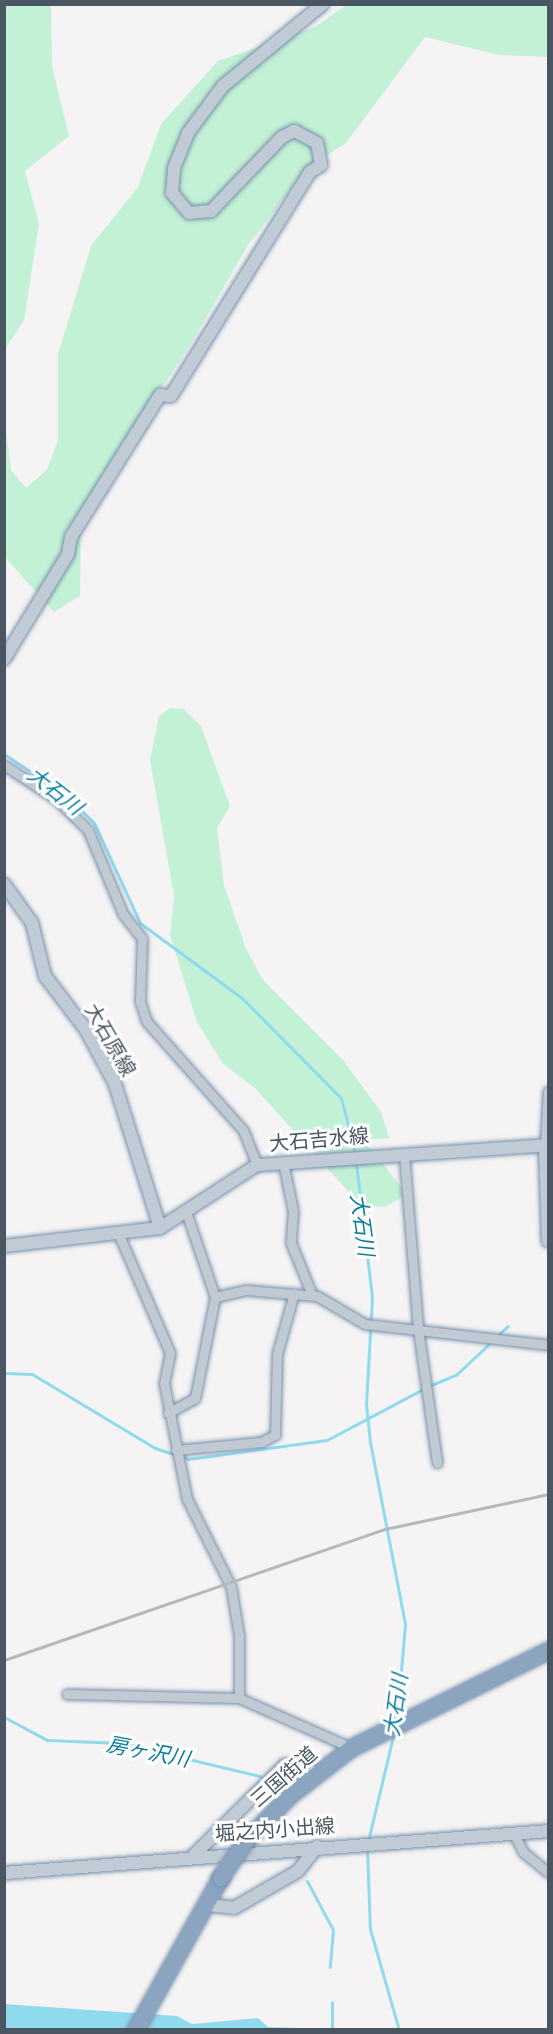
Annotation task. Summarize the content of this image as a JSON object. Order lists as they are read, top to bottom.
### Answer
{
  "streets": {
    "highway": ["三国街道"],
    "main road": ["大石原線", "大石吉水線", "堀之内小出線"]
  },
  "crossings": [
    ["大石原線", "大石吉水線"]
  ],
  "water": ["大石川", "房ヶ沢川"]
}
